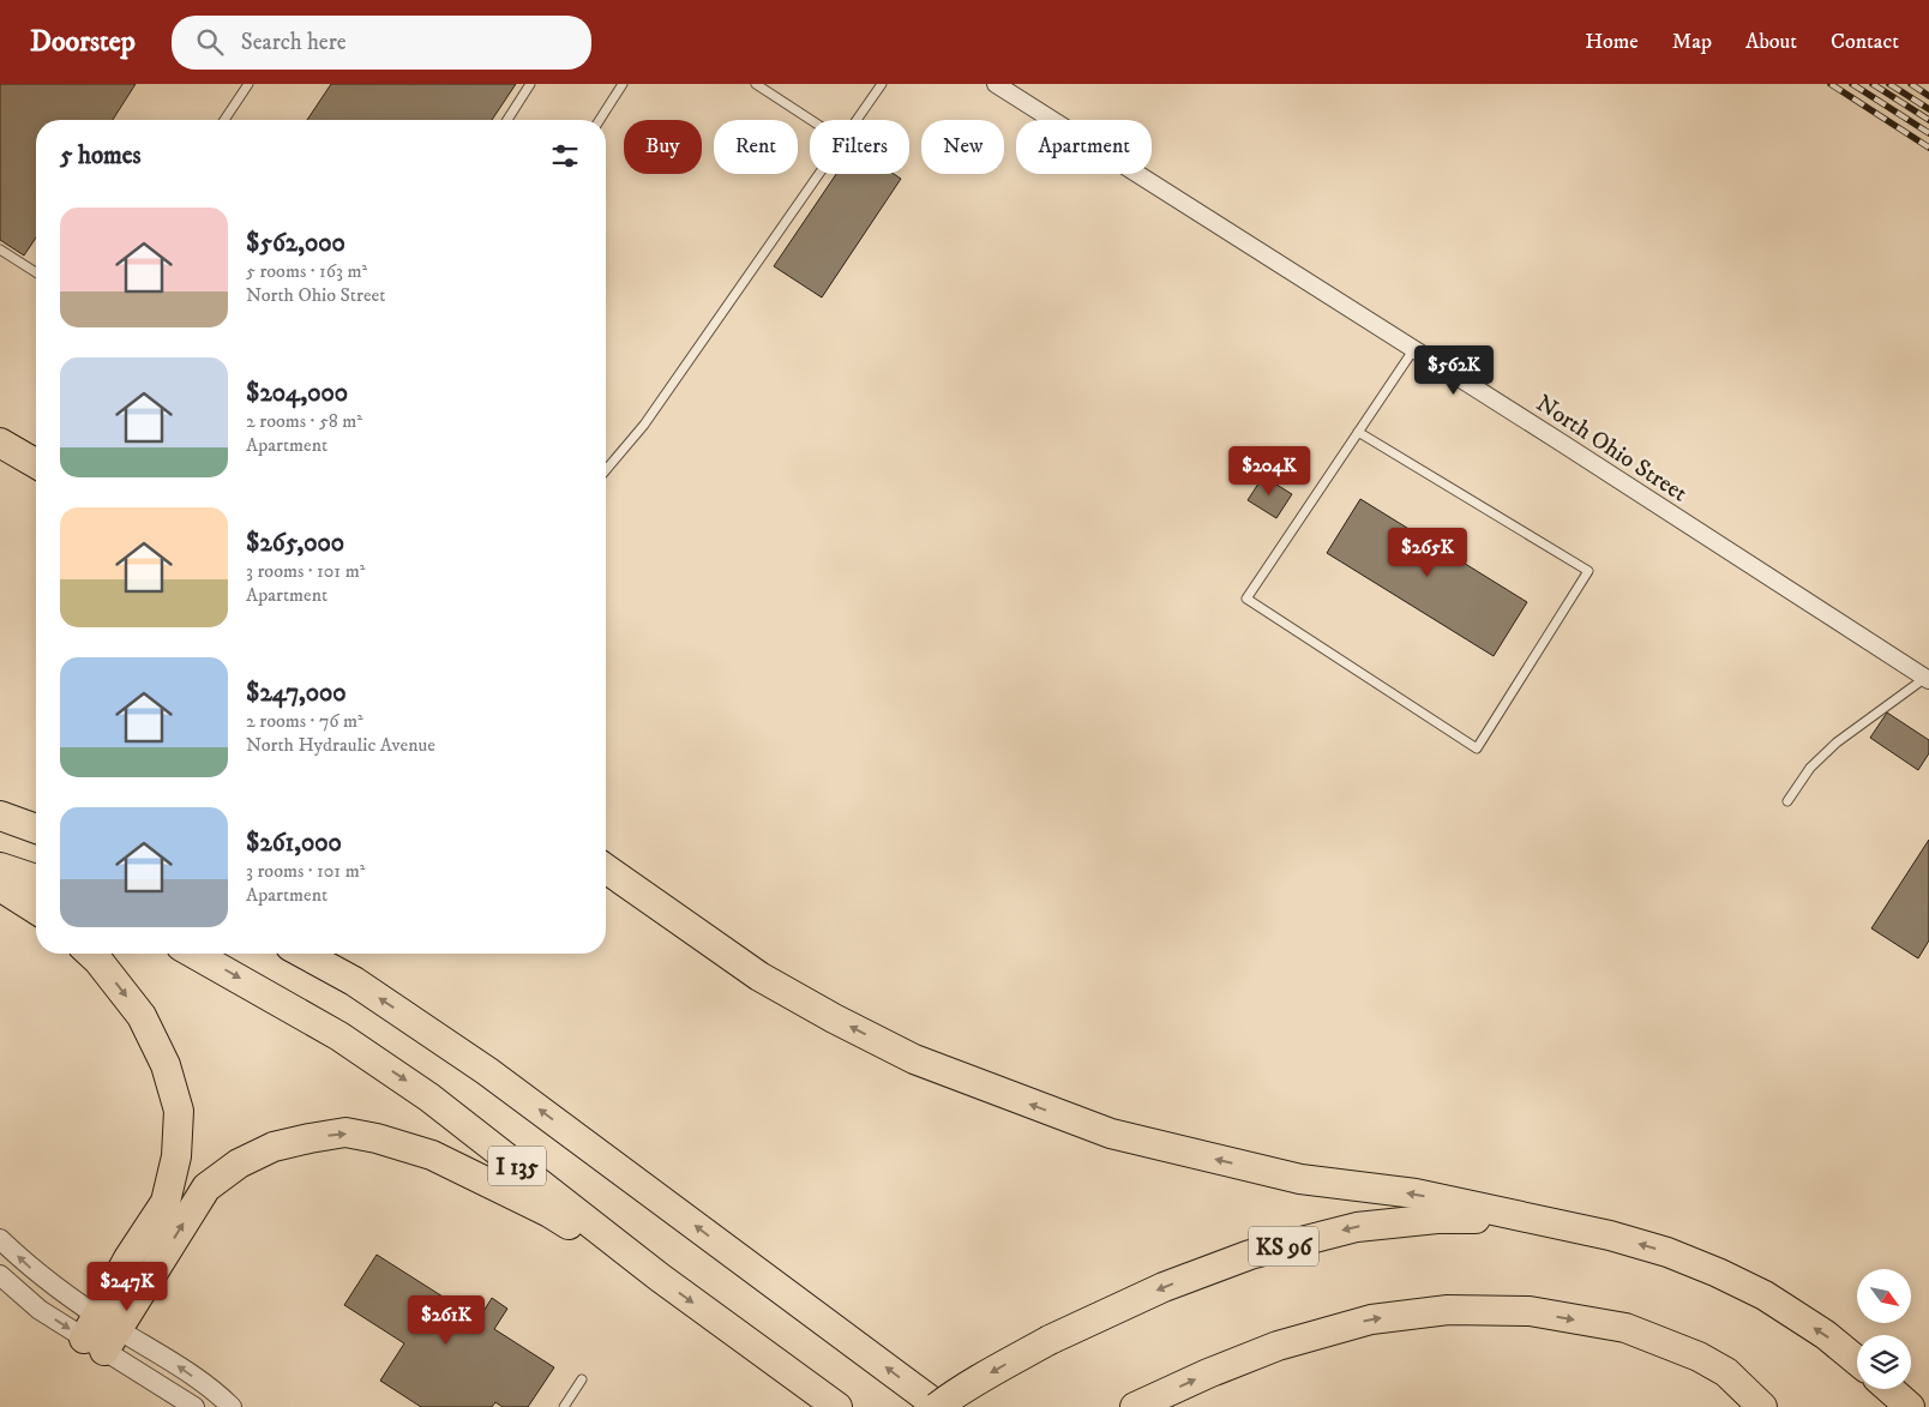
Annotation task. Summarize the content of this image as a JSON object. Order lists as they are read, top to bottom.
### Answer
{
  "streets": {
    "highway": ["I 135", "KS 96"],
    "street": ["North Ohio Street"]
  },
  "crossings": [
    ["I 135", "KS 96"]
  ],
  "north": "bottom right",
  "page": {
    "header": "Doorstep",
    "search": "Search here",
    "nav": [
      "Home",
      "Map",
      "About",
      "Contact"
    ],
    "chip": [
      "Buy",
      "Rent",
      "Filters",
      "New",
      "Apartment"
    ],
    "heading": "5 homes",
    "list": [
      {
        "name": "$562,000",
        "note": "5 rooms · 163 m² · North Ohio Street"
      },
      {
        "name": "$204,000",
        "note": "2 rooms · 58 m² · Apartment"
      },
      {
        "name": "$265,000",
        "note": "3 rooms · 101 m² · Apartment"
      },
      {
        "name": "$247,000",
        "note": "2 rooms · 76 m² · North Hydraulic Avenue"
      },
      {
        "name": "$261,000",
        "note": "3 rooms · 101 m² · Apartment"
      }
    ],
    "price": [
      "$562K",
      "$204K",
      "$265K",
      "$247K",
      "$261K"
    ]
  }
}
